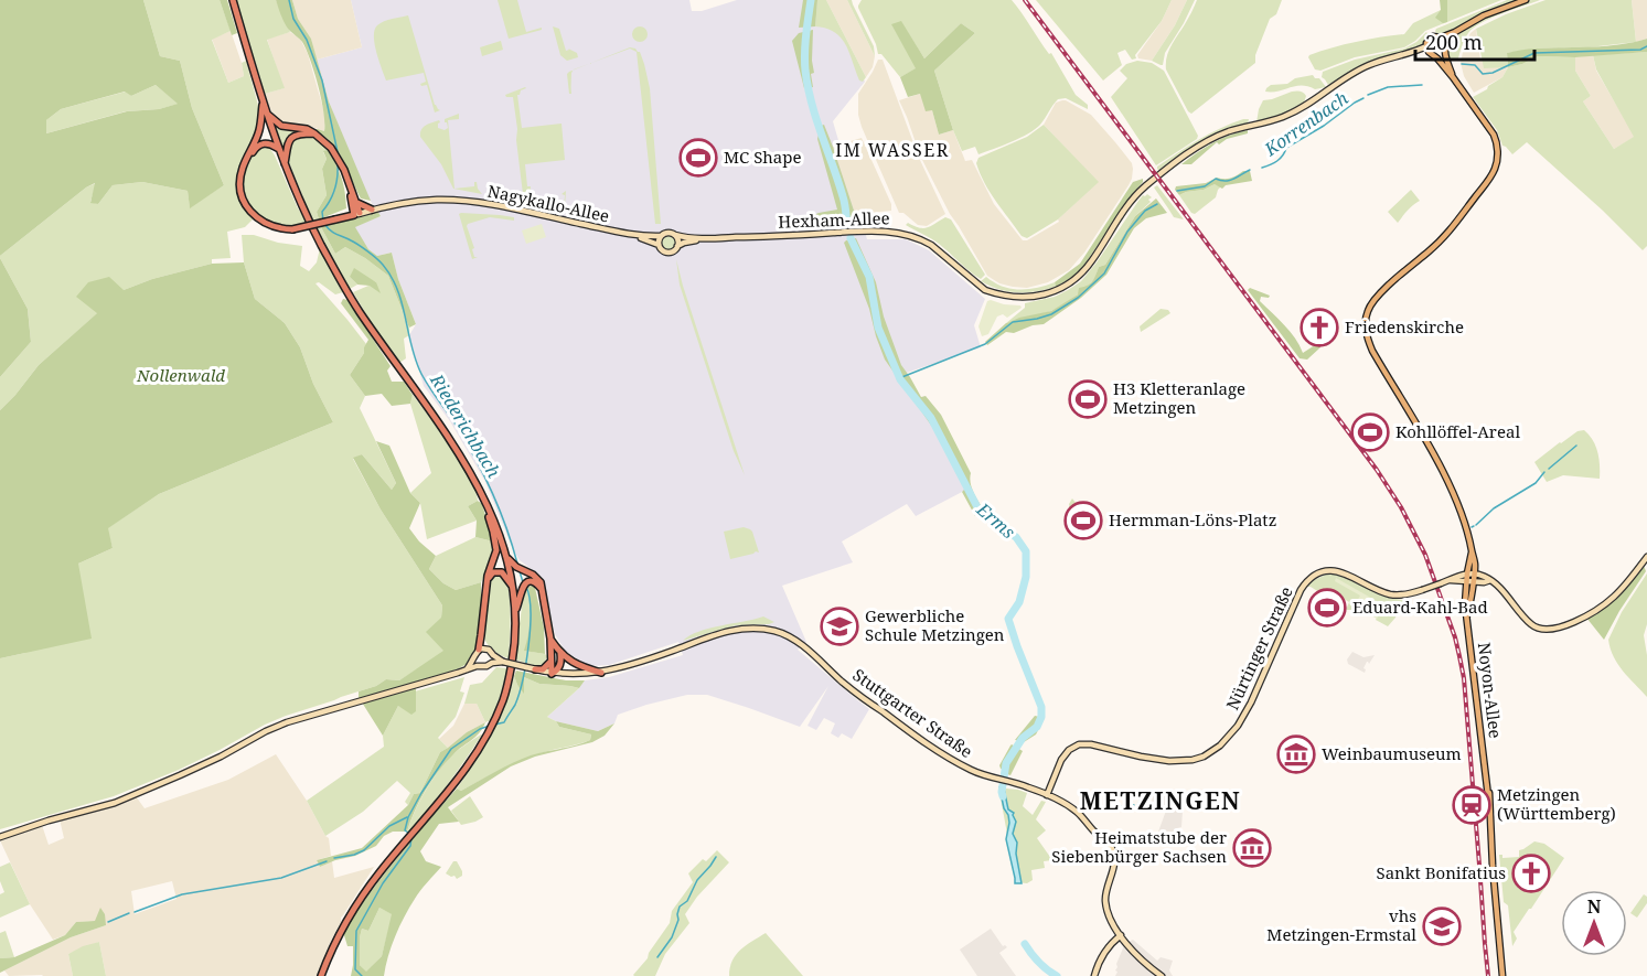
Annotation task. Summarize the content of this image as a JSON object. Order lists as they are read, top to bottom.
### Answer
{
  "streets": {
    "main road": [
      "Nagykallo-Allee",
      "Hexham-Allee",
      "Nürtinger Straße",
      "Noyon-Allee",
      "Stuttgarter Straße"
    ]
  },
  "crossings": [
    ["Nagykallo-Allee", "Hexham-Allee"],
    ["Nürtinger Straße", "Noyon-Allee"],
    ["Nürtinger Straße", "Stuttgarter Straße"]
  ],
  "districts": ["IM WASSER", "METZINGEN"],
  "water": ["Korrenbach", "Riederichbach", "Erms"],
  "parks": ["Nollenwald"],
  "places": {
    "sports": [
      "MC Shape",
      "H3 Kletteranlage Metzingen",
      "Kohllöffel-Areal",
      "Hermman-Löns-Platz",
      "Eduard-Kahl-Bad"
    ],
    "church": ["Friedenskirche", "Sankt Bonifatius"],
    "school or university": ["Gewerbliche Schule Metzingen", "vhs Metzingen-Ermstal"],
    "museum": ["Weinbaumuseum", "Heimatstube der Siebenbürger Sachsen"],
    "station": ["Metzingen (Württemberg)"]
  },
  "scale_bar": "200 m",
  "north": "top"
}
